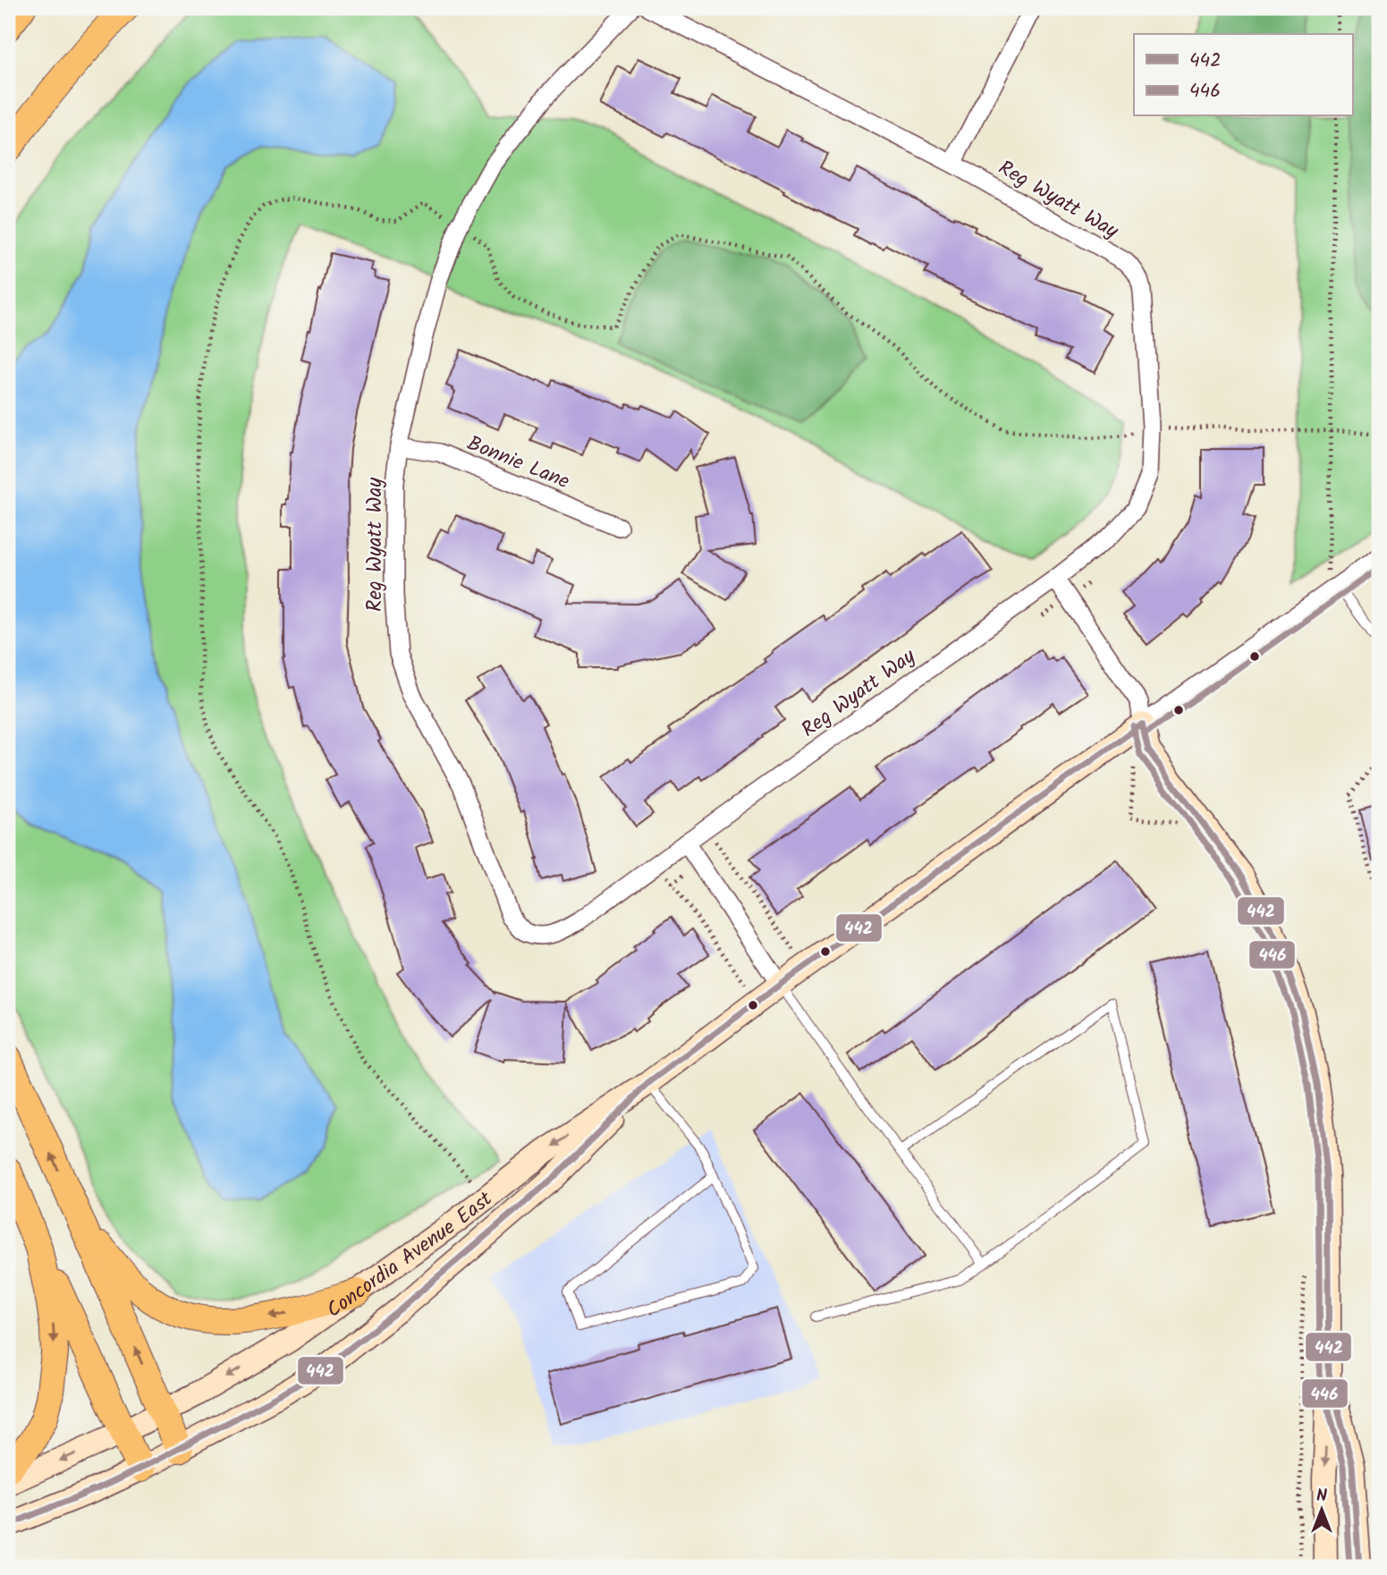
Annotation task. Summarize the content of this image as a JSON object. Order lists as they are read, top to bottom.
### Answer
{
  "streets": {
    "street": ["Reg Wyatt Way", "Bonnie Lane", "Concordia Avenue East"]
  },
  "crossings": [
    ["Reg Wyatt Way", "Bonnie Lane"]
  ],
  "lines": ["transit line 446", "transit line 442"],
  "legend": ["442", "446"],
  "north": "top"
}
